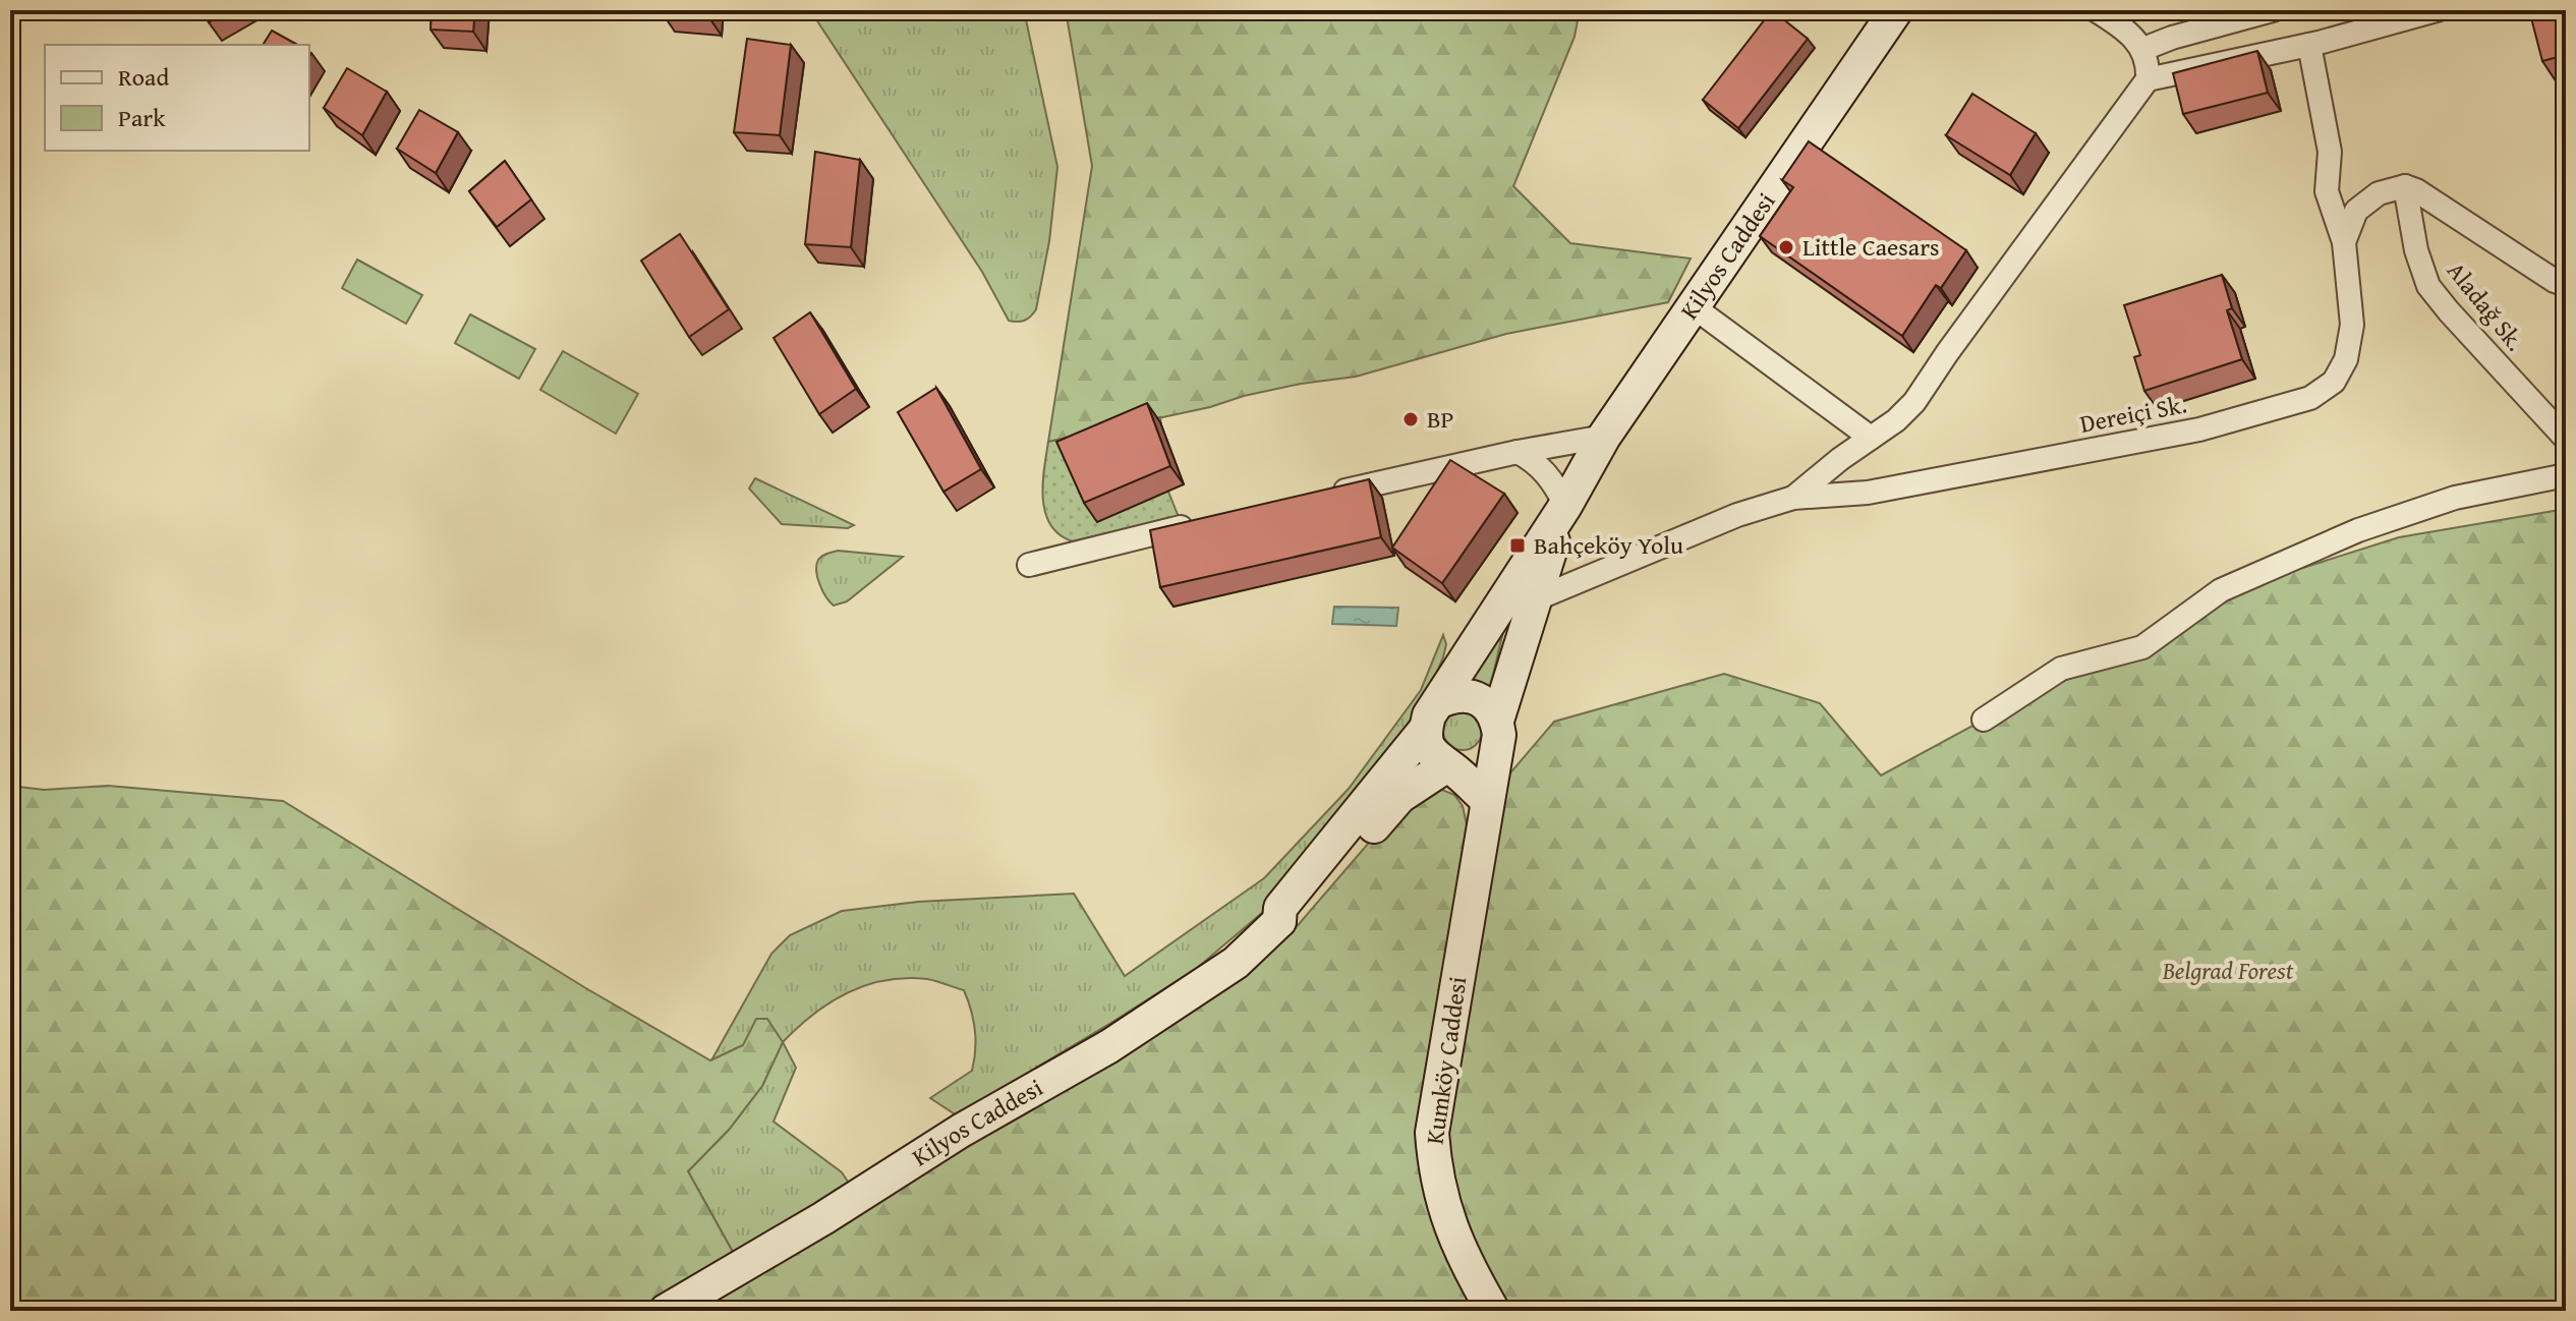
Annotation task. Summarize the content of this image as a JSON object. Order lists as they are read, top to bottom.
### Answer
{
  "streets": {
    "street": [
      "Kilyos Caddesi",
      "Aladağ Sk.",
      "Dereiçi Sk.",
      "Kumköy Caddesi"
    ]
  },
  "crossings": [
    ["Kilyos Caddesi", "Kumköy Caddesi"],
    ["Dereiçi Sk.", "Kumköy Caddesi"]
  ],
  "parks": ["Belgrad Forest"],
  "places": {
    "other": ["Little Caesars", "BP"],
    "transit": ["Bahçeköy Yolu"]
  },
  "legend": ["Road", "Park"]
}
